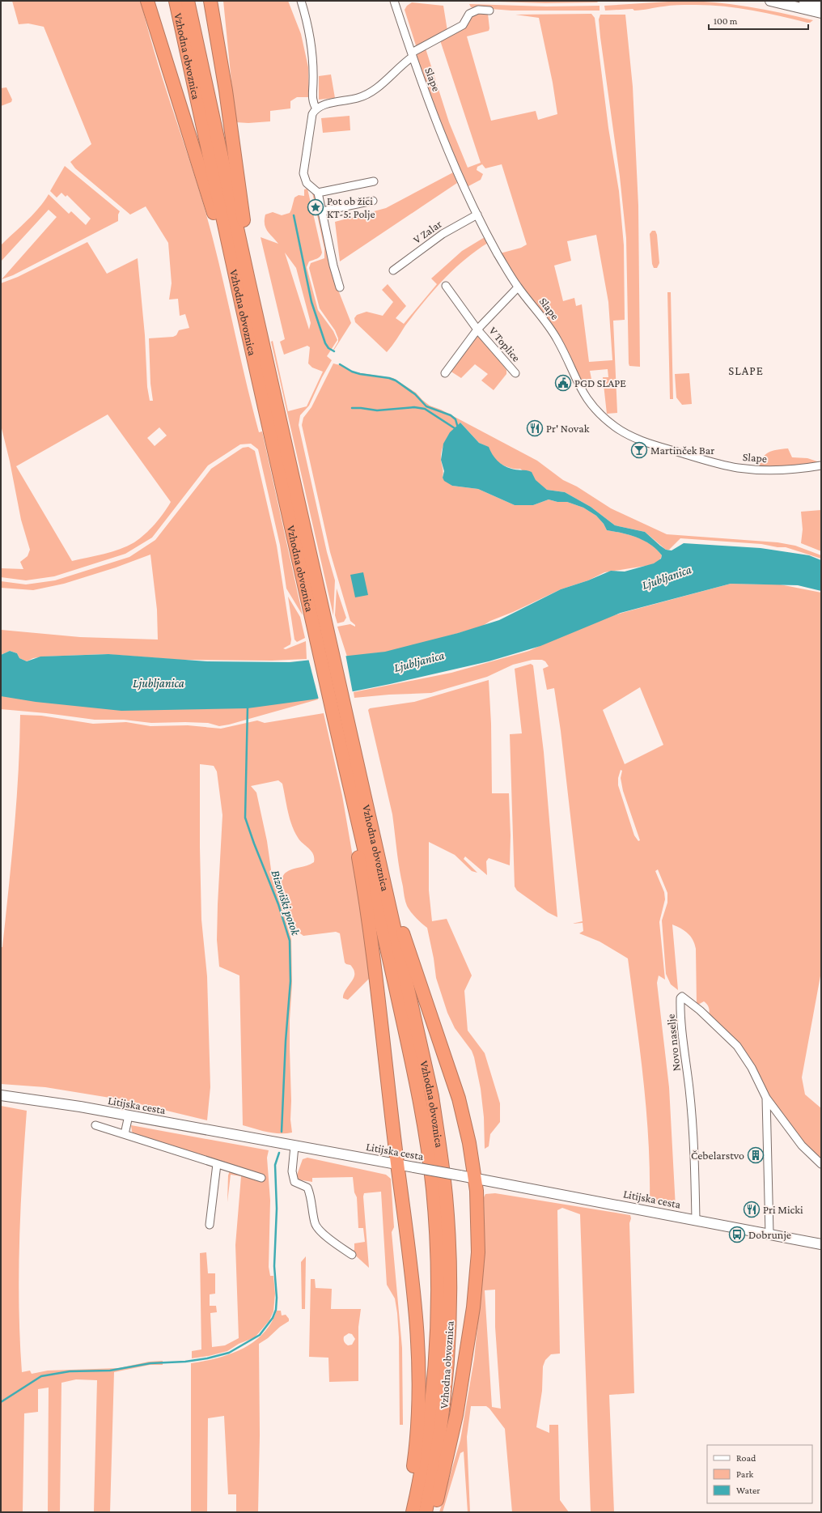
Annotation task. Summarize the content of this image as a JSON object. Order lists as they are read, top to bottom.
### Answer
{
  "streets": {
    "highway": ["Vzhodna obvoznica"],
    "main road": ["Litijska cesta"],
    "street": [
      "Slape",
      "V Zalar",
      "V Toplice",
      "Novo naselje"
    ]
  },
  "crossings": [
    ["Slape", "V Zalar"],
    ["Slape", "V Toplice"],
    ["Novo naselje", "Litijska cesta"]
  ],
  "districts": ["SLAPE"],
  "water": ["Ljubljanica", "Bizoviški potok"],
  "places": {
    "place": ["Pot ob žici KT-5: Polje"],
    "public building": ["PGD SLAPE"],
    "restaurant": ["Pr' Novak", "Pri Micki"],
    "bar": ["Martinček Bar"],
    "building": ["Čebelarstvo"],
    "bus stop": ["Dobrunje"]
  },
  "legend": ["Road", "Park", "Water"],
  "scale_bar": "100 m"
}
